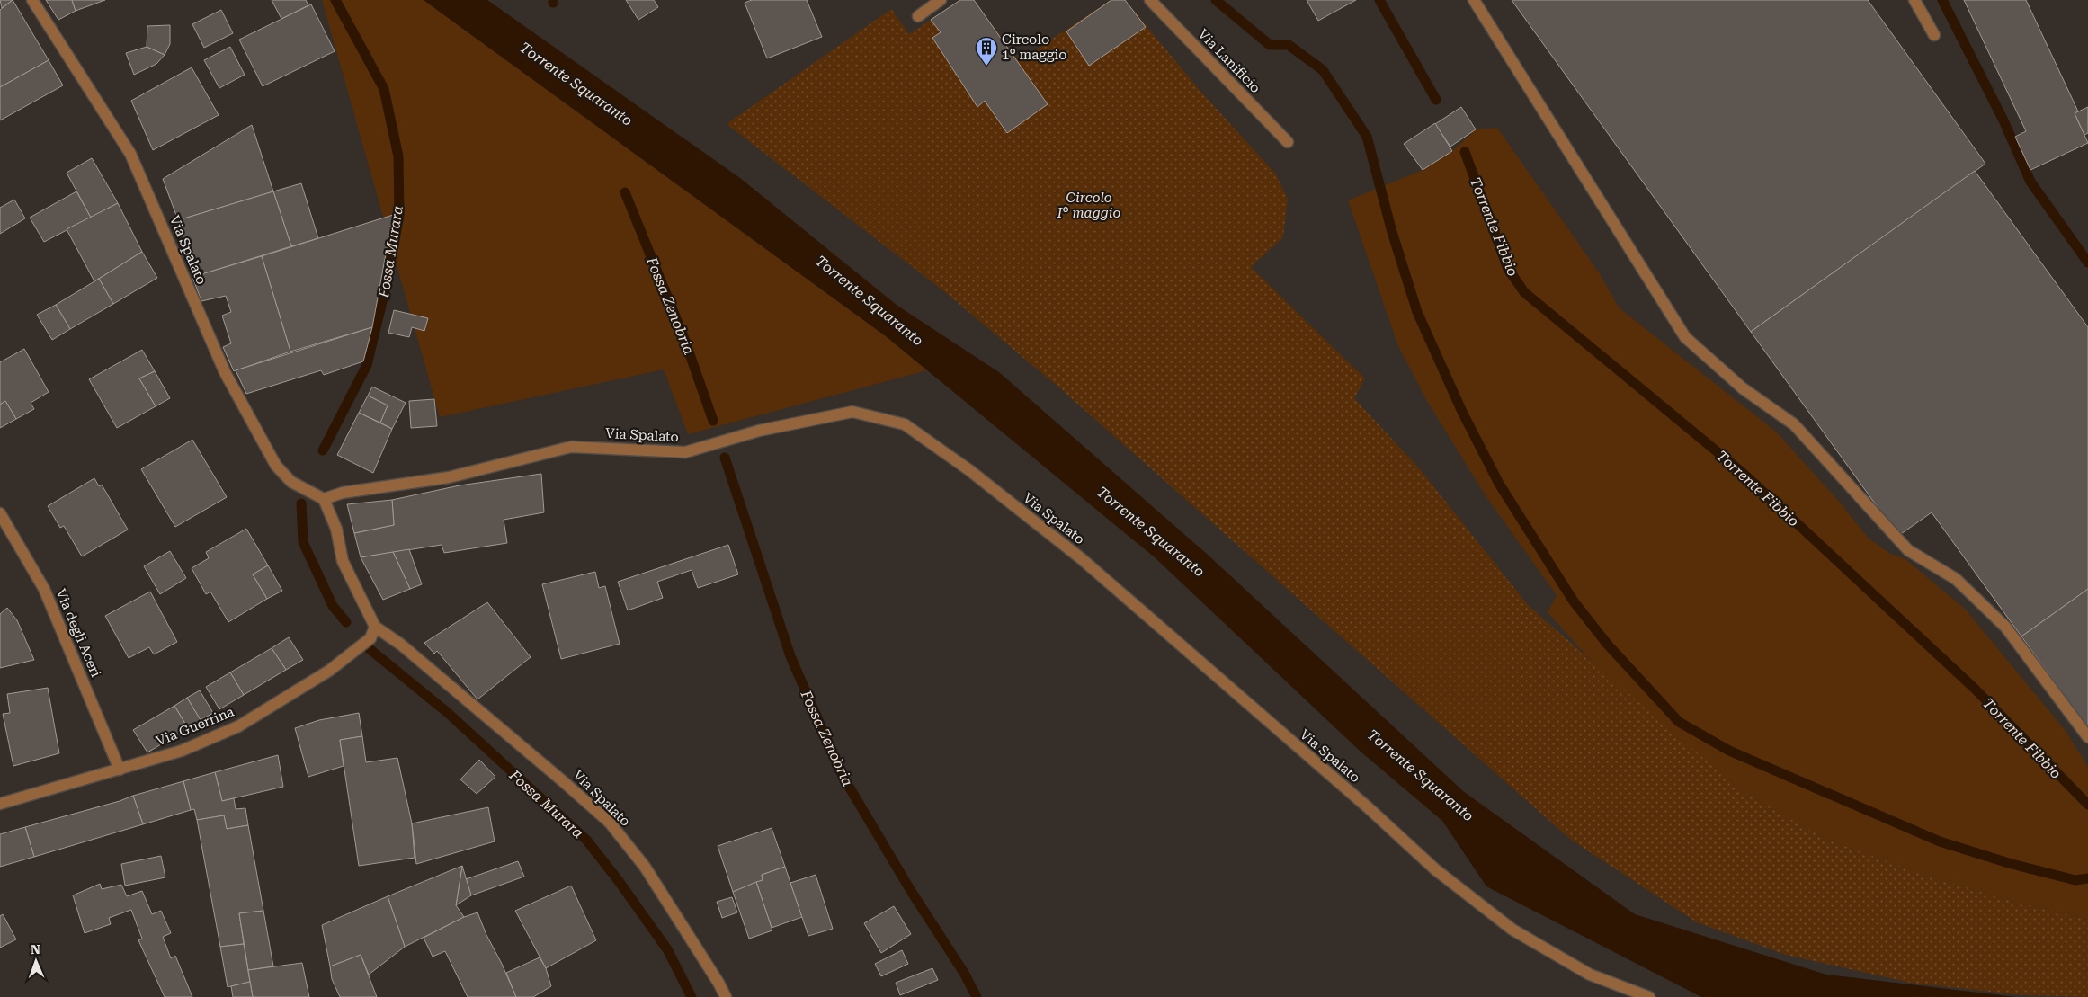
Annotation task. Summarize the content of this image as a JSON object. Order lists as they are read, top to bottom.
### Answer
{
  "streets": {
    "street": [
      "Via Lanificio",
      "Via Spalato",
      "Via degli Aceri",
      "Via Guerrina"
    ]
  },
  "crossings": [
    ["Via Spalato", "Via Guerrina"],
    ["Via degli Aceri", "Via Guerrina"]
  ],
  "water": [
    "Torrente Squaranto",
    "Torrente Fibbio",
    "Fossa Murara",
    "Fossa Zenobria"
  ],
  "parks": ["Circolo I° maggio"],
  "places": {
    "building": ["Circolo 1° maggio"]
  },
  "north": "top"
}
